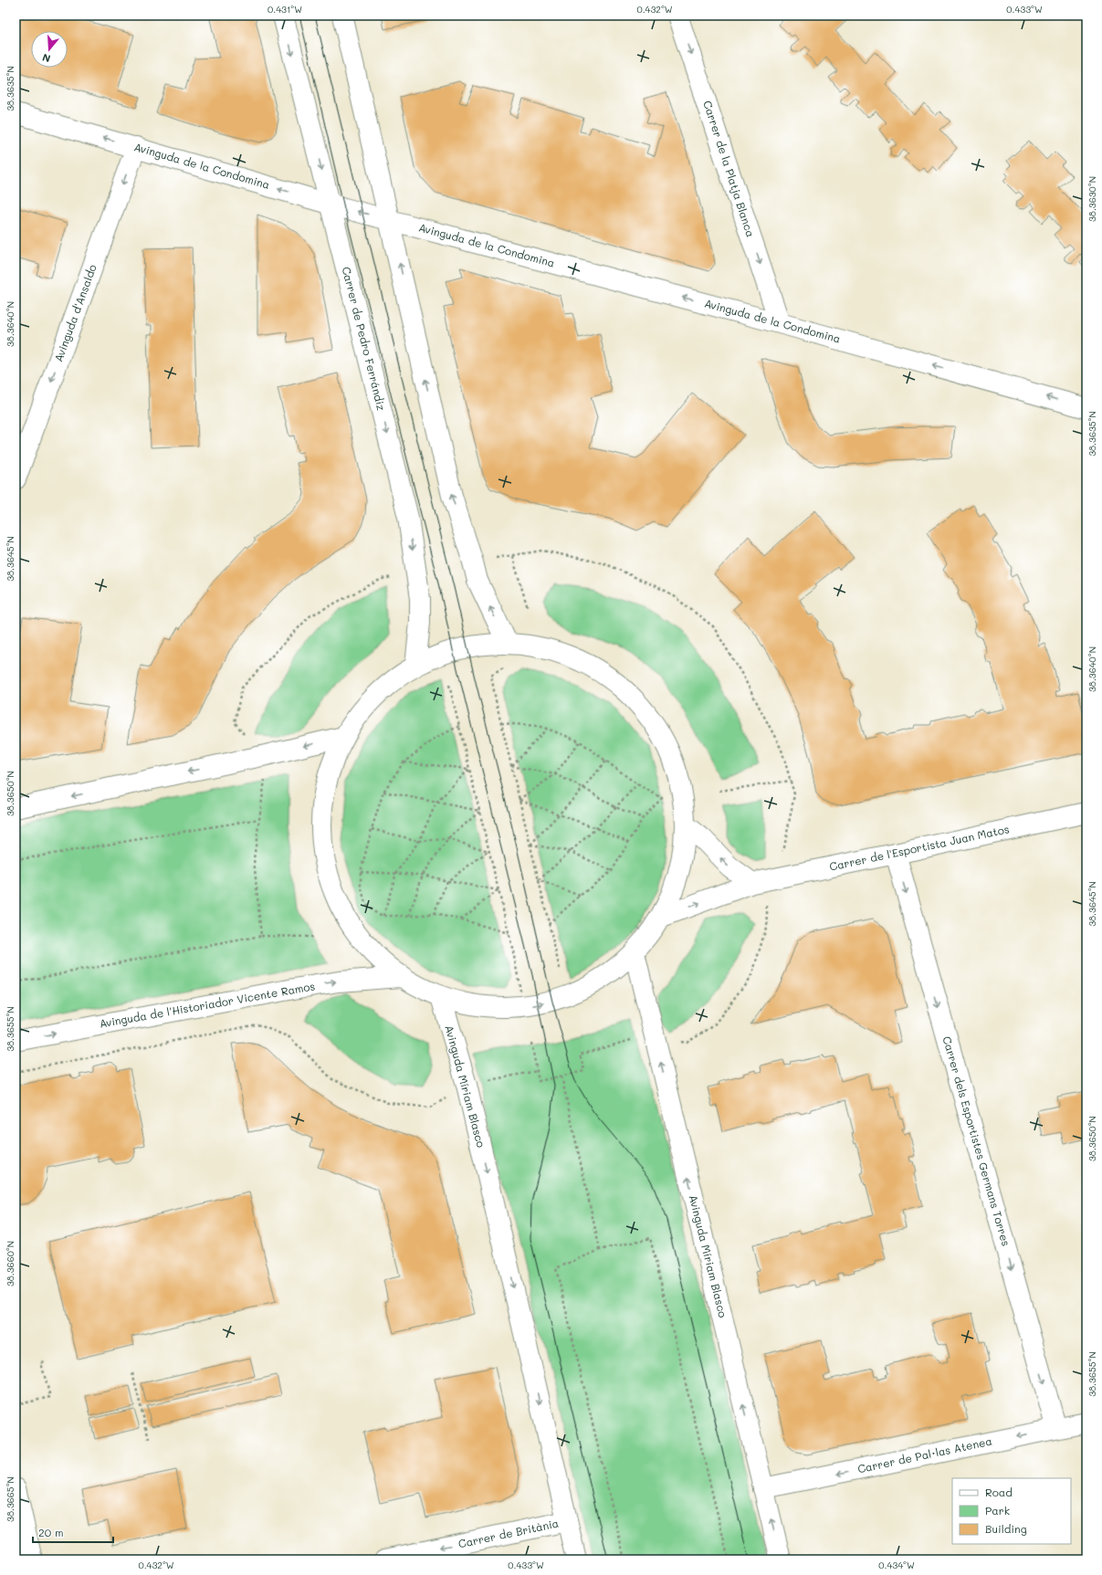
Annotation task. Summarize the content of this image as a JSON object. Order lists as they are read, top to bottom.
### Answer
{
  "streets": {
    "street": [
      "Avinguda de la Condomina",
      "Carrer de la Platja Blanca",
      "Avinguda d'Ansaldo",
      "Carrer de Pedro Ferrándiz",
      "Carrer de l'Esportista Juan Matos",
      "Avinguda de l'Historiador Vicente Ramos",
      "Avinguda Míriam Blasco",
      "Carrer dels Esportistes Germans Torres",
      "Carrer de Pal·las Atenea",
      "Carrer de Britània"
    ]
  },
  "crossings": [
    ["Avinguda de la Condomina", "Carrer de la Platja Blanca"],
    ["Avinguda de la Condomina", "Avinguda d'Ansaldo"],
    ["Avinguda de la Condomina", "Carrer de Pedro Ferrándiz"],
    ["Carrer de l'Esportista Juan Matos", "Carrer dels Esportistes Germans Torres"],
    ["Avinguda Míriam Blasco", "Carrer de Pal·las Atenea"],
    ["Avinguda Míriam Blasco", "Carrer de Britània"],
    ["Carrer dels Esportistes Germans Torres", "Carrer de Pal·las Atenea"]
  ],
  "one_way": [
    "Avinguda de la Condomina",
    "Carrer de la Platja Blanca",
    "Avinguda d'Ansaldo",
    "Avinguda de l'Historiador Vicente Ramos",
    "Carrer dels Esportistes Germans Torres",
    "Carrer de Pal·las Atenea",
    "Carrer de Britània"
  ],
  "legend": ["Road", "Park", "Building"],
  "scale_bar": "20 m",
  "north": "bottom",
  "coordinates": [
    "0.431°W",
    "0.432°W",
    "0.433°W",
    "38.3635°N",
    "38.3630°N",
    "38.3640°N",
    "38.3645°N",
    "38.3650°N",
    "38.3655°N",
    "38.3660°N",
    "38.3665°N",
    "0.434°W"
  ]
}
